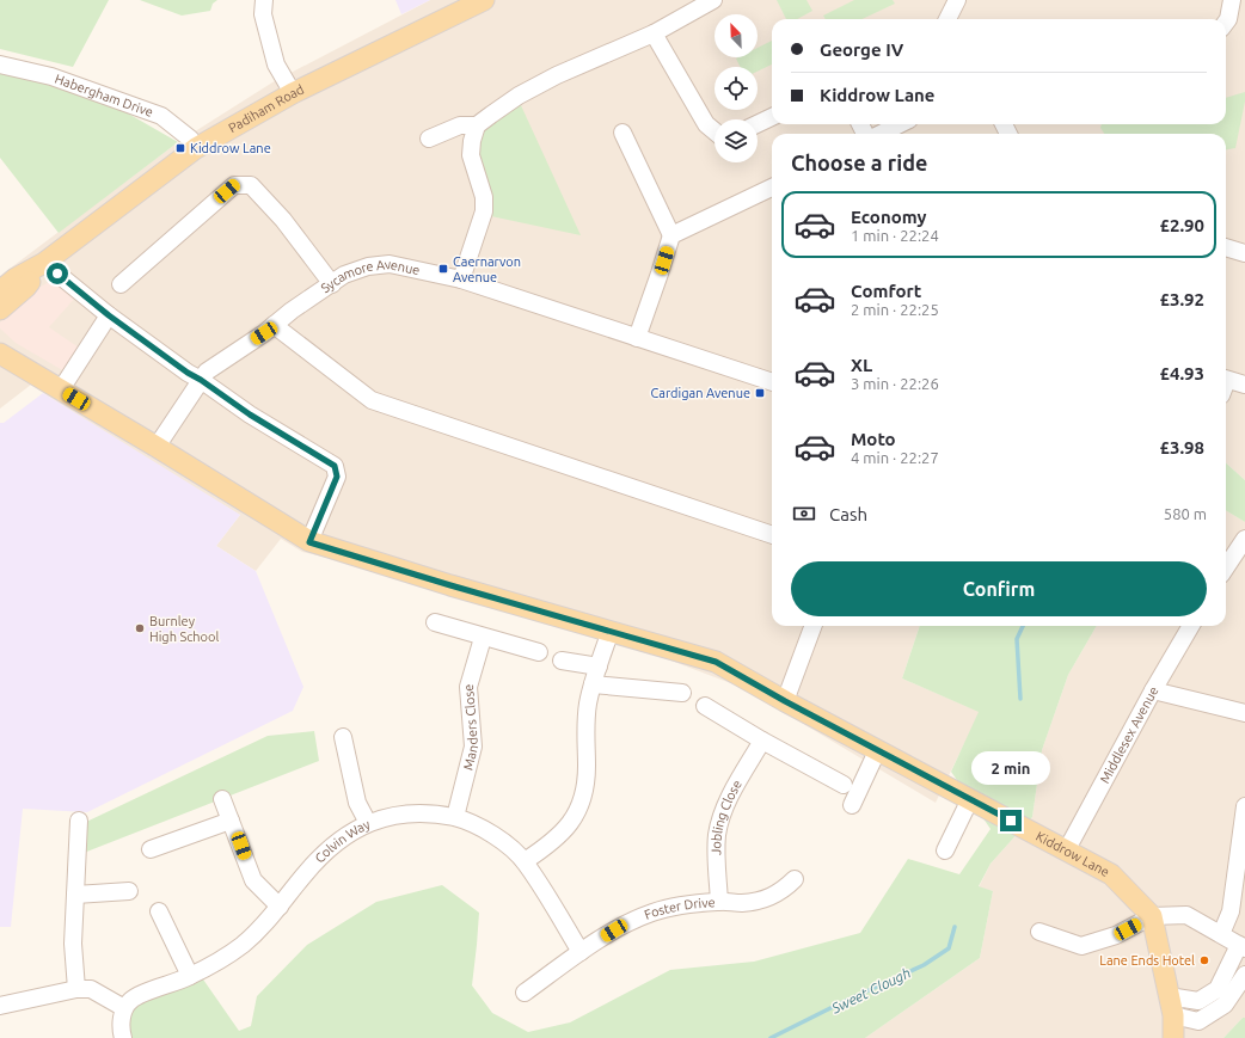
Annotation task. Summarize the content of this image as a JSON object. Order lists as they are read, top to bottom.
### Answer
{
  "streets": {
    "main road": ["Padiham Road", "Kiddrow Lane"],
    "street": [
      "Habergham Drive",
      "Sycamore Avenue",
      "Manders Close",
      "Middlesex Avenue",
      "Jobling Close",
      "Colvin Way",
      "Foster Drive"
    ]
  },
  "crossings": [
    ["Habergham Drive", "Padiham Road"],
    ["Sycamore Avenue", "Kiddrow Lane"],
    ["Manders Close", "Colvin Way"],
    ["Middlesex Avenue", "Kiddrow Lane"],
    ["Jobling Close", "Foster Drive"],
    ["Colvin Way", "Foster Drive"]
  ],
  "water": ["Sweet Clough"],
  "places": {
    "transit": ["Kiddrow Lane", "Caernarvon Avenue", "Cardigan Avenue"],
    "other": ["Burnley High School", "Lane Ends Hotel"]
  },
  "north": "top left",
  "page": {
    "banner": ["George IV", "Kiddrow Lane"],
    "heading": "Choose a ride",
    "list": [
      {
        "name": "Economy",
        "note": "1 min · 22:24",
        "value": "£2.90"
      },
      {
        "name": "Comfort",
        "note": "2 min · 22:25",
        "value": "£3.92"
      },
      {
        "name": "XL",
        "note": "3 min · 22:26",
        "value": "£4.93"
      },
      {
        "name": "Moto",
        "note": "4 min · 22:27",
        "value": "£3.98"
      }
    ],
    "pay": ["Cash", "580 m"],
    "buttons": "Confirm",
    "bubble": "2 min"
  }
}
